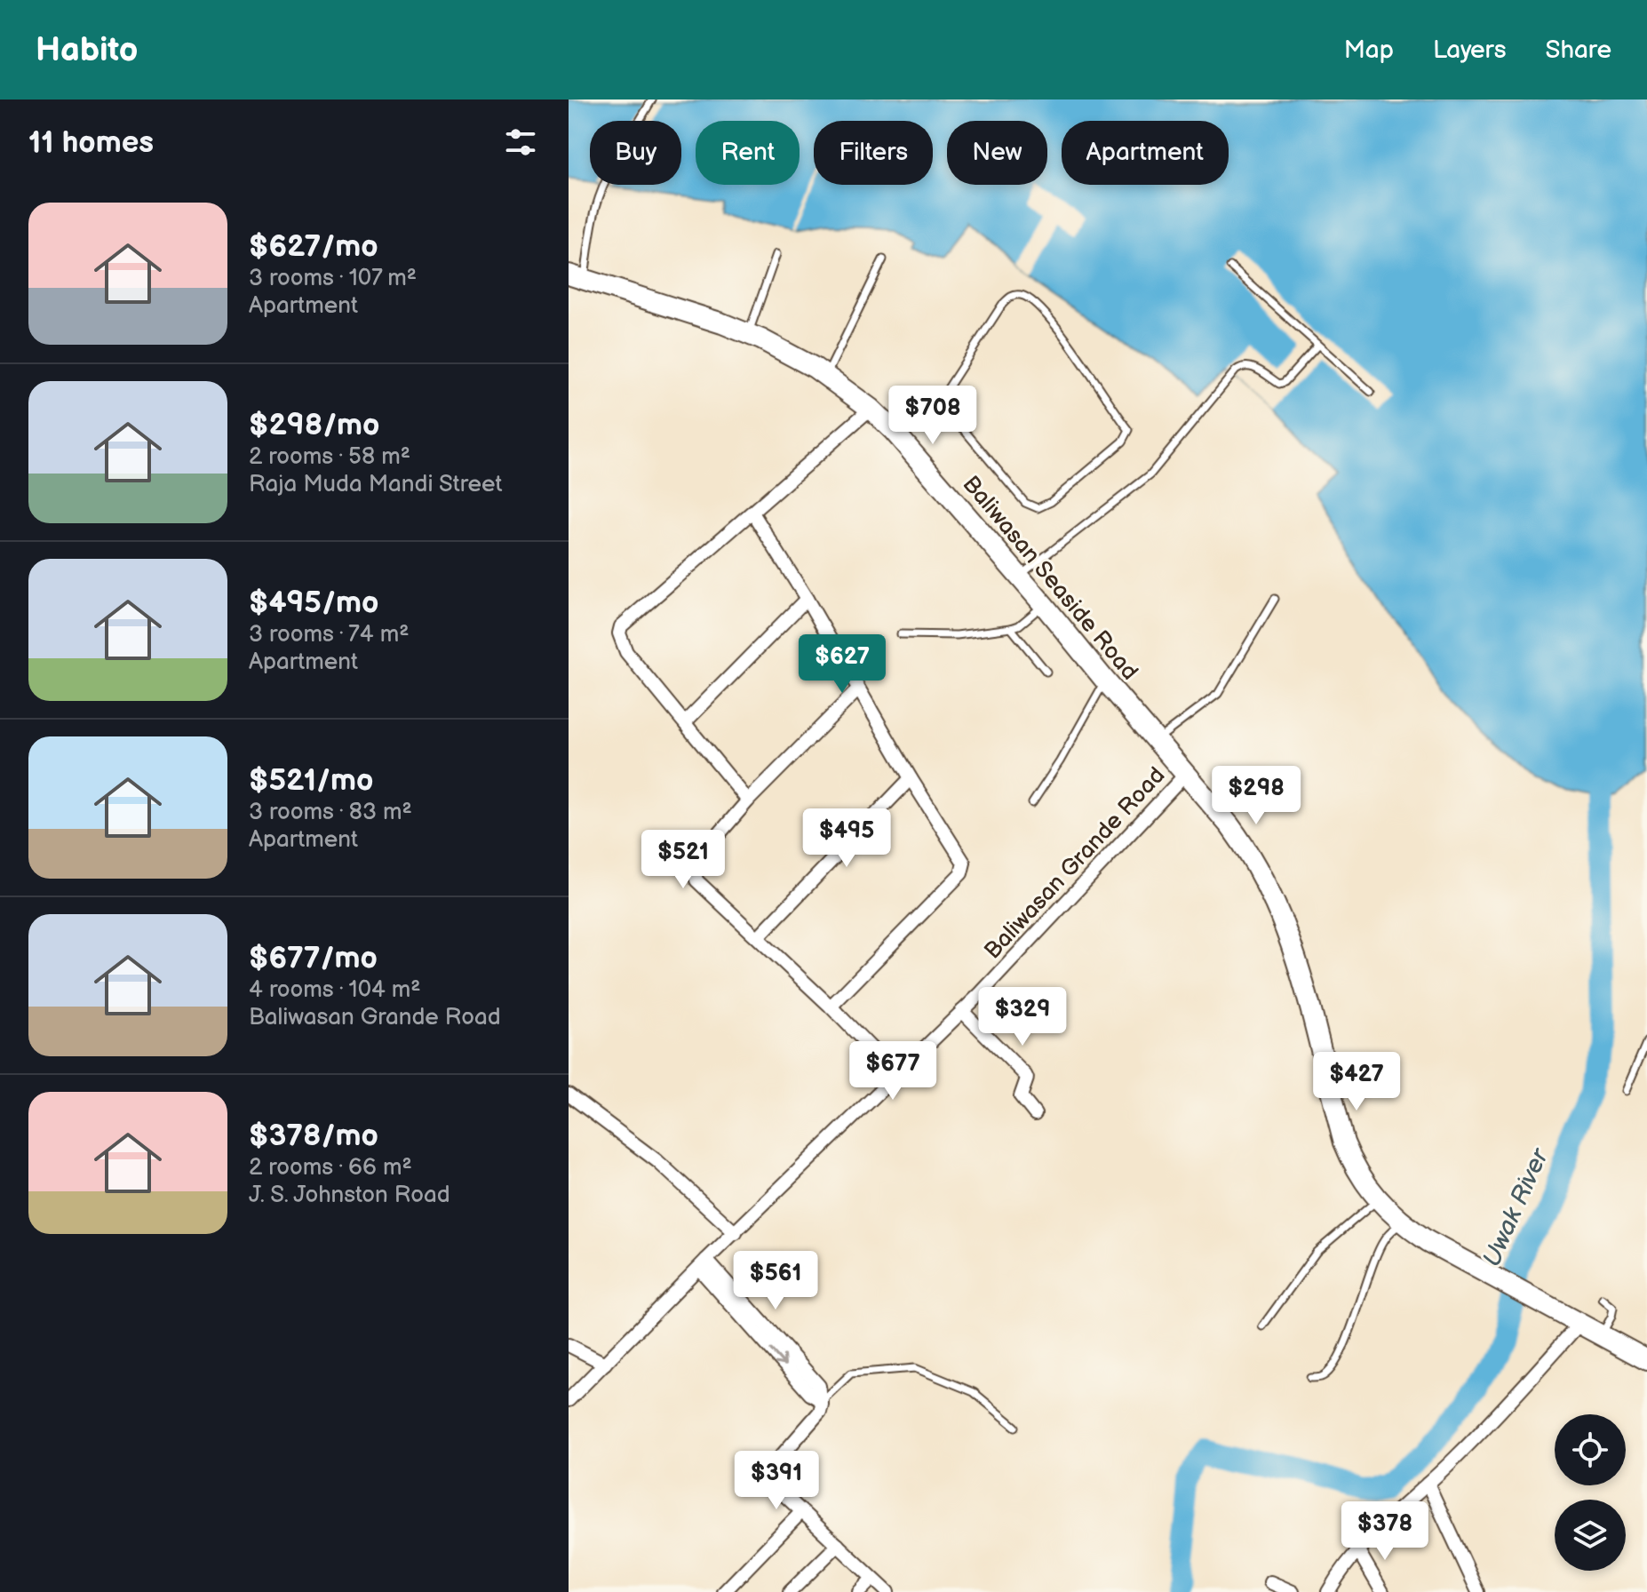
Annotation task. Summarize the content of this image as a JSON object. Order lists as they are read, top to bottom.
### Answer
{
  "streets": {
    "main road": ["Baliwasan Seaside Road"],
    "street": ["Baliwasan Grande Road"]
  },
  "crossings": [
    ["Baliwasan Seaside Road", "Baliwasan Grande Road"]
  ],
  "water": ["Uwak River"],
  "page": {
    "header": "Habito",
    "nav": ["Map", "Layers", "Share"],
    "heading": "11 homes",
    "chip": [
      "Buy",
      "Rent",
      "Filters",
      "New",
      "Apartment"
    ],
    "list": [
      {
        "name": "$627/mo",
        "note": "3 rooms · 107 m² · Apartment"
      },
      {
        "name": "$298/mo",
        "note": "2 rooms · 58 m² · Raja Muda Mandi Street"
      },
      {
        "name": "$495/mo",
        "note": "3 rooms · 74 m² · Apartment"
      },
      {
        "name": "$521/mo",
        "note": "3 rooms · 83 m² · Apartment"
      },
      {
        "name": "$677/mo",
        "note": "4 rooms · 104 m² · Baliwasan Grande Road"
      },
      {
        "name": "$378/mo",
        "note": "2 rooms · 66 m² · J. S. Johnston Road"
      }
    ],
    "price": [
      "$708",
      "$627",
      "$298",
      "$495",
      "$521",
      "$329",
      "$677",
      "$427",
      "$561",
      "$391",
      "$378"
    ]
  }
}
